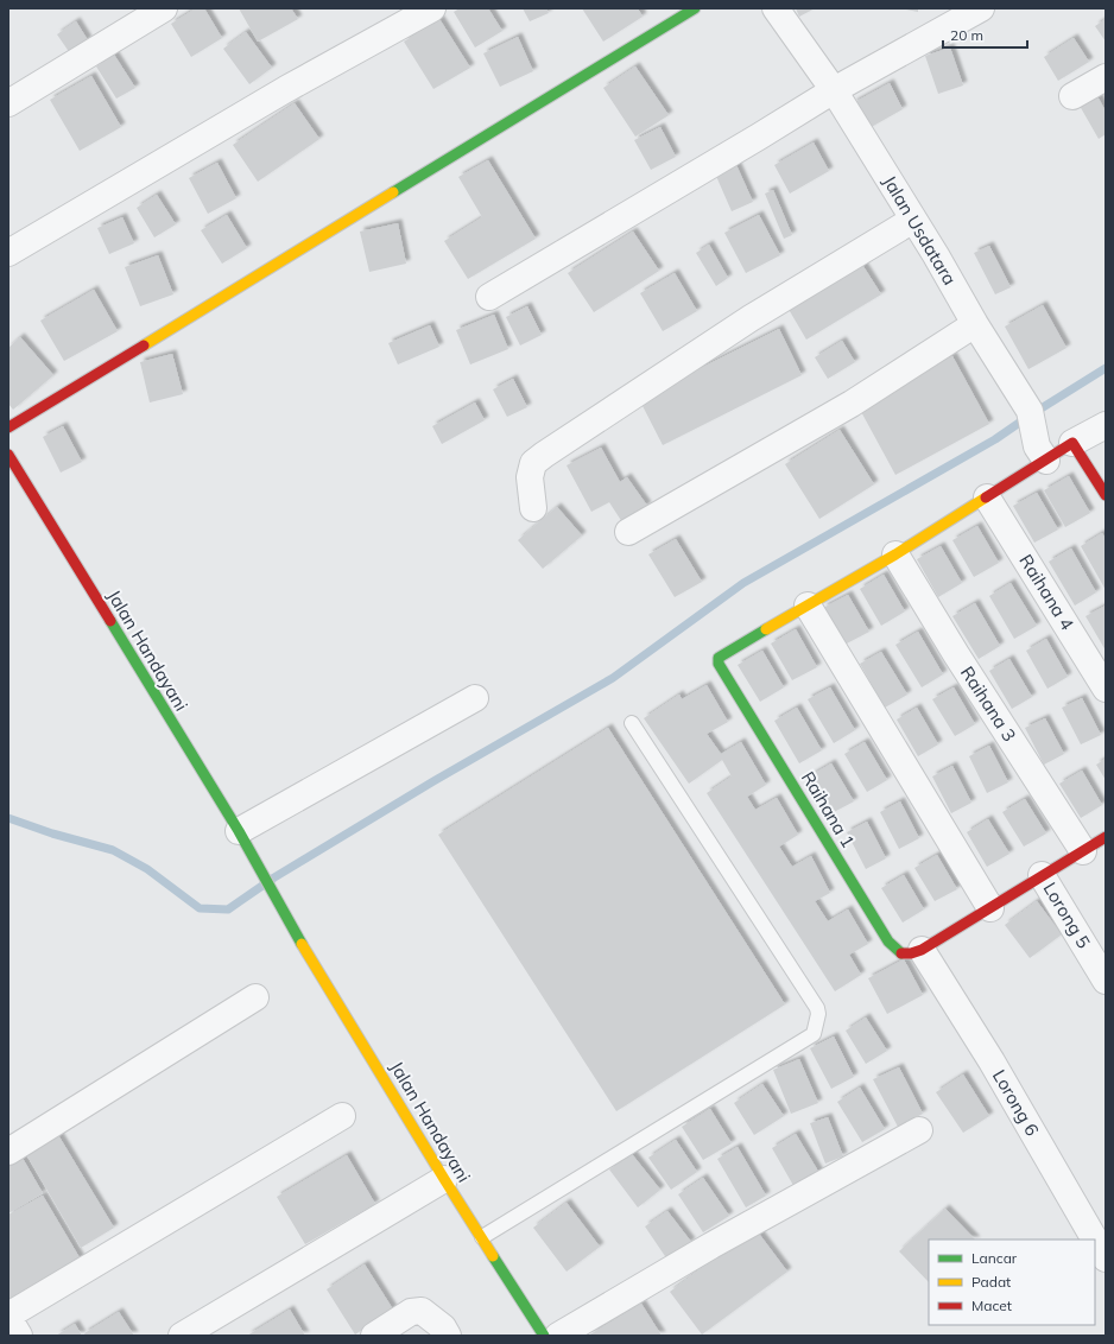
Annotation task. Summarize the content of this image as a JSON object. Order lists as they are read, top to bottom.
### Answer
{
  "streets": {
    "street": [
      "Jalan Usdatara",
      "Raihana 4",
      "Jalan Handayani",
      "Raihana 3",
      "Raihana 1",
      "Lorong 5",
      "Lorong 6"
    ]
  },
  "crossings": [
    ["Raihana 1", "Lorong 6"]
  ],
  "legend": ["Lancar", "Padat", "Macet"],
  "scale_bar": "20 m"
}
